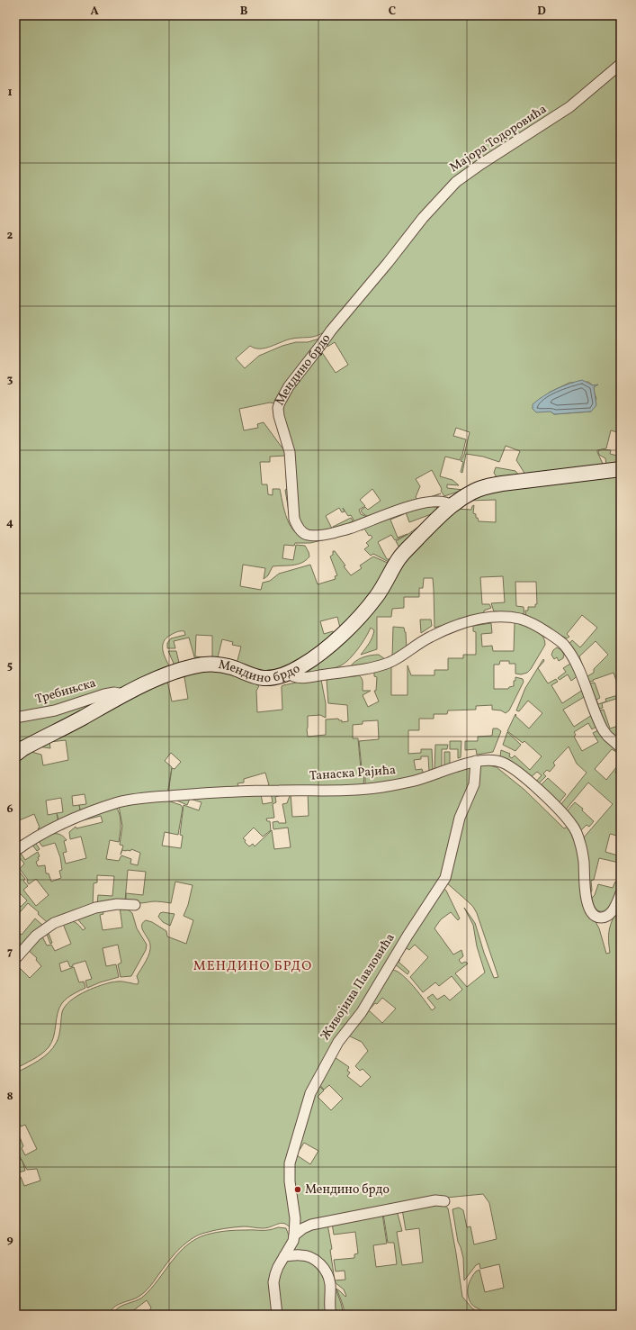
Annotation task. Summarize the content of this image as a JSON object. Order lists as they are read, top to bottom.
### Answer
{
  "streets": {
    "street": [
      "Мајора Тодоровића",
      "Мендино брдо",
      "Требињска",
      "Танаска Рајића",
      "Живојина Павловића"
    ]
  },
  "crossings": [
    ["Мајора Тодоровића", "Мендино брдо"],
    ["Мендино брдо", "Требињска"],
    ["Танаска Рајића", "Живојина Павловића"]
  ],
  "districts": ["МЕНДИНО БРДО"],
  "places": ["Мендино брдо"],
  "grid": {
    "columns": [
      "A",
      "B",
      "C",
      "D"
    ],
    "rows": [
      "1",
      "2",
      "3",
      "4",
      "5",
      "6",
      "7",
      "8",
      "9"
    ]
  }
}
